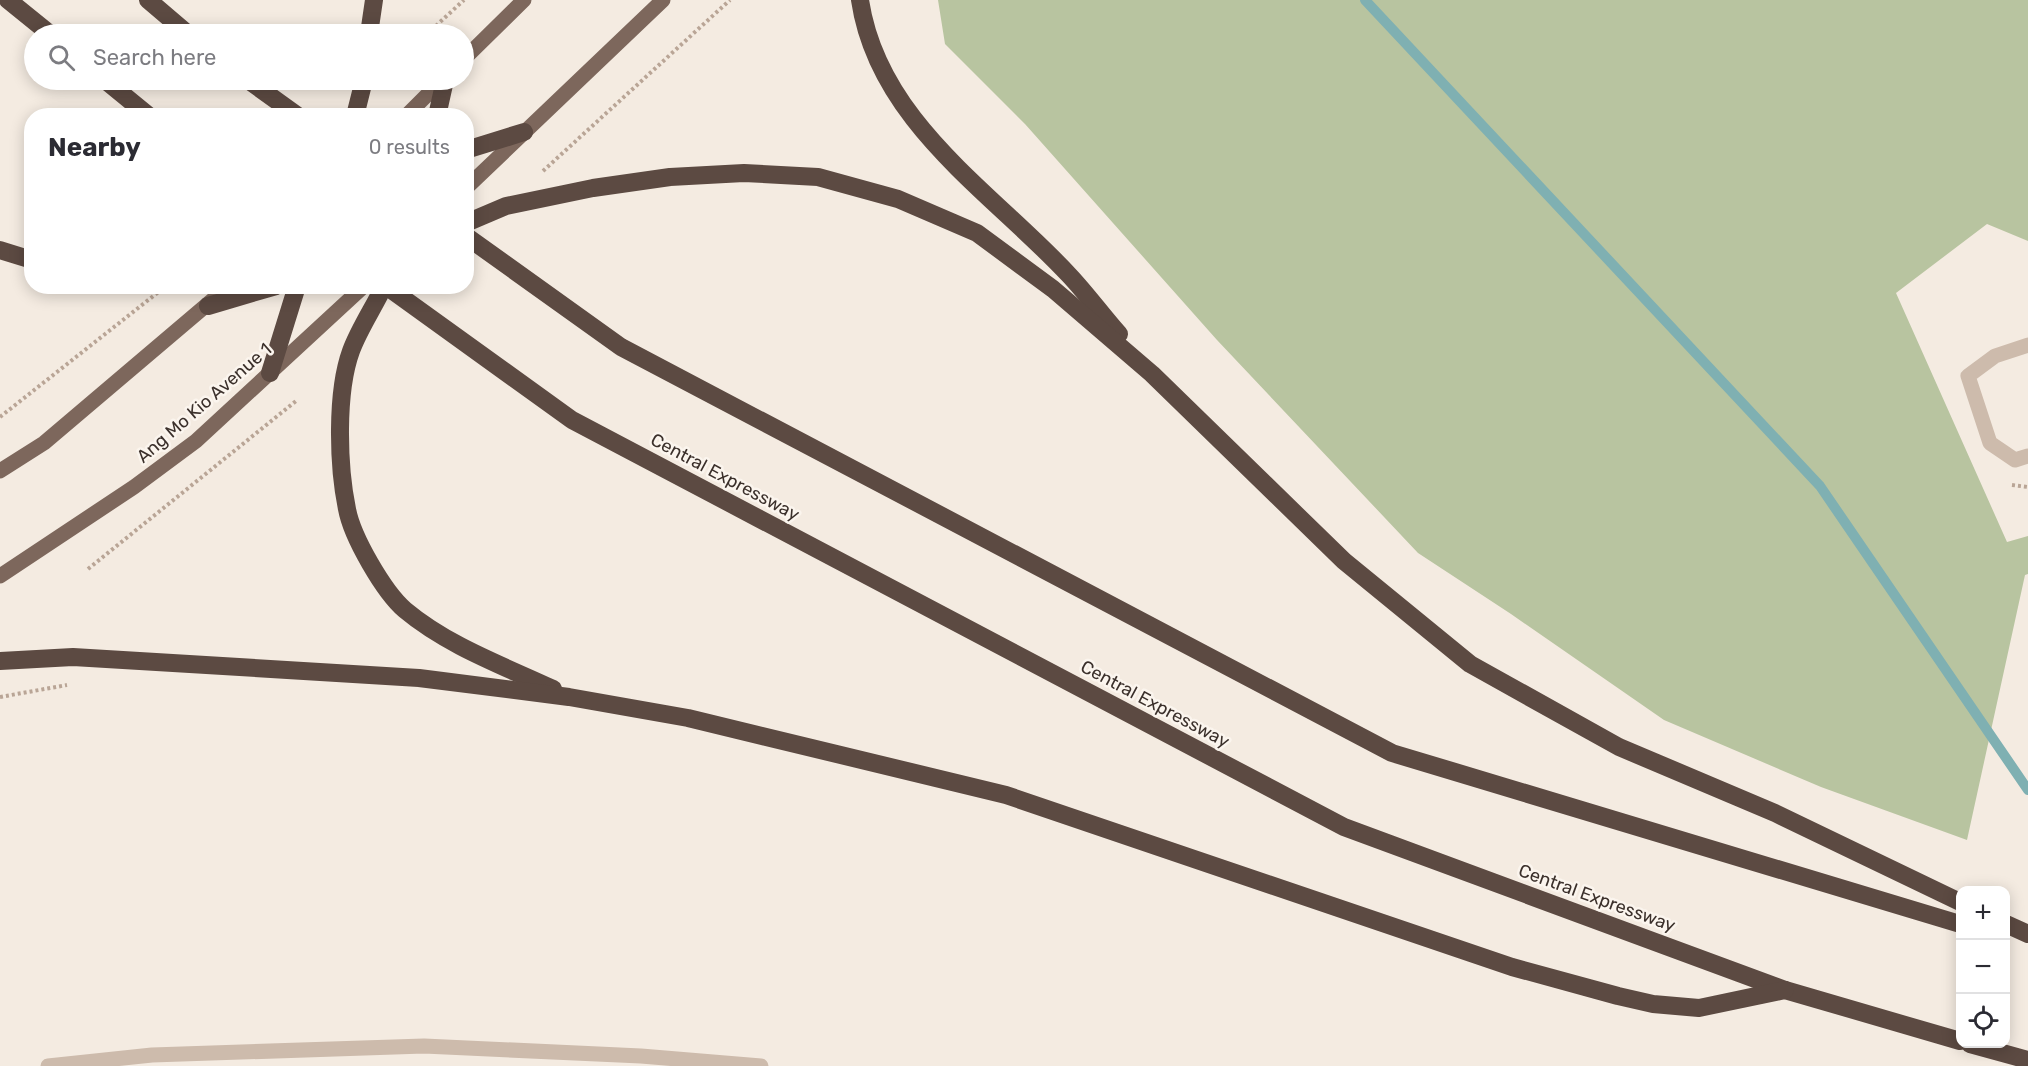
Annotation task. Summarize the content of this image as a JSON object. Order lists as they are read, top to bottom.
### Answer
{
  "streets": {
    "highway": ["Central Expressway"],
    "main road": ["Ang Mo Kio Avenue 1"]
  },
  "page": {
    "search": "Search here",
    "heading": ["Nearby", "0 results"],
    "map_buttons": ["+", "−"]
  }
}
